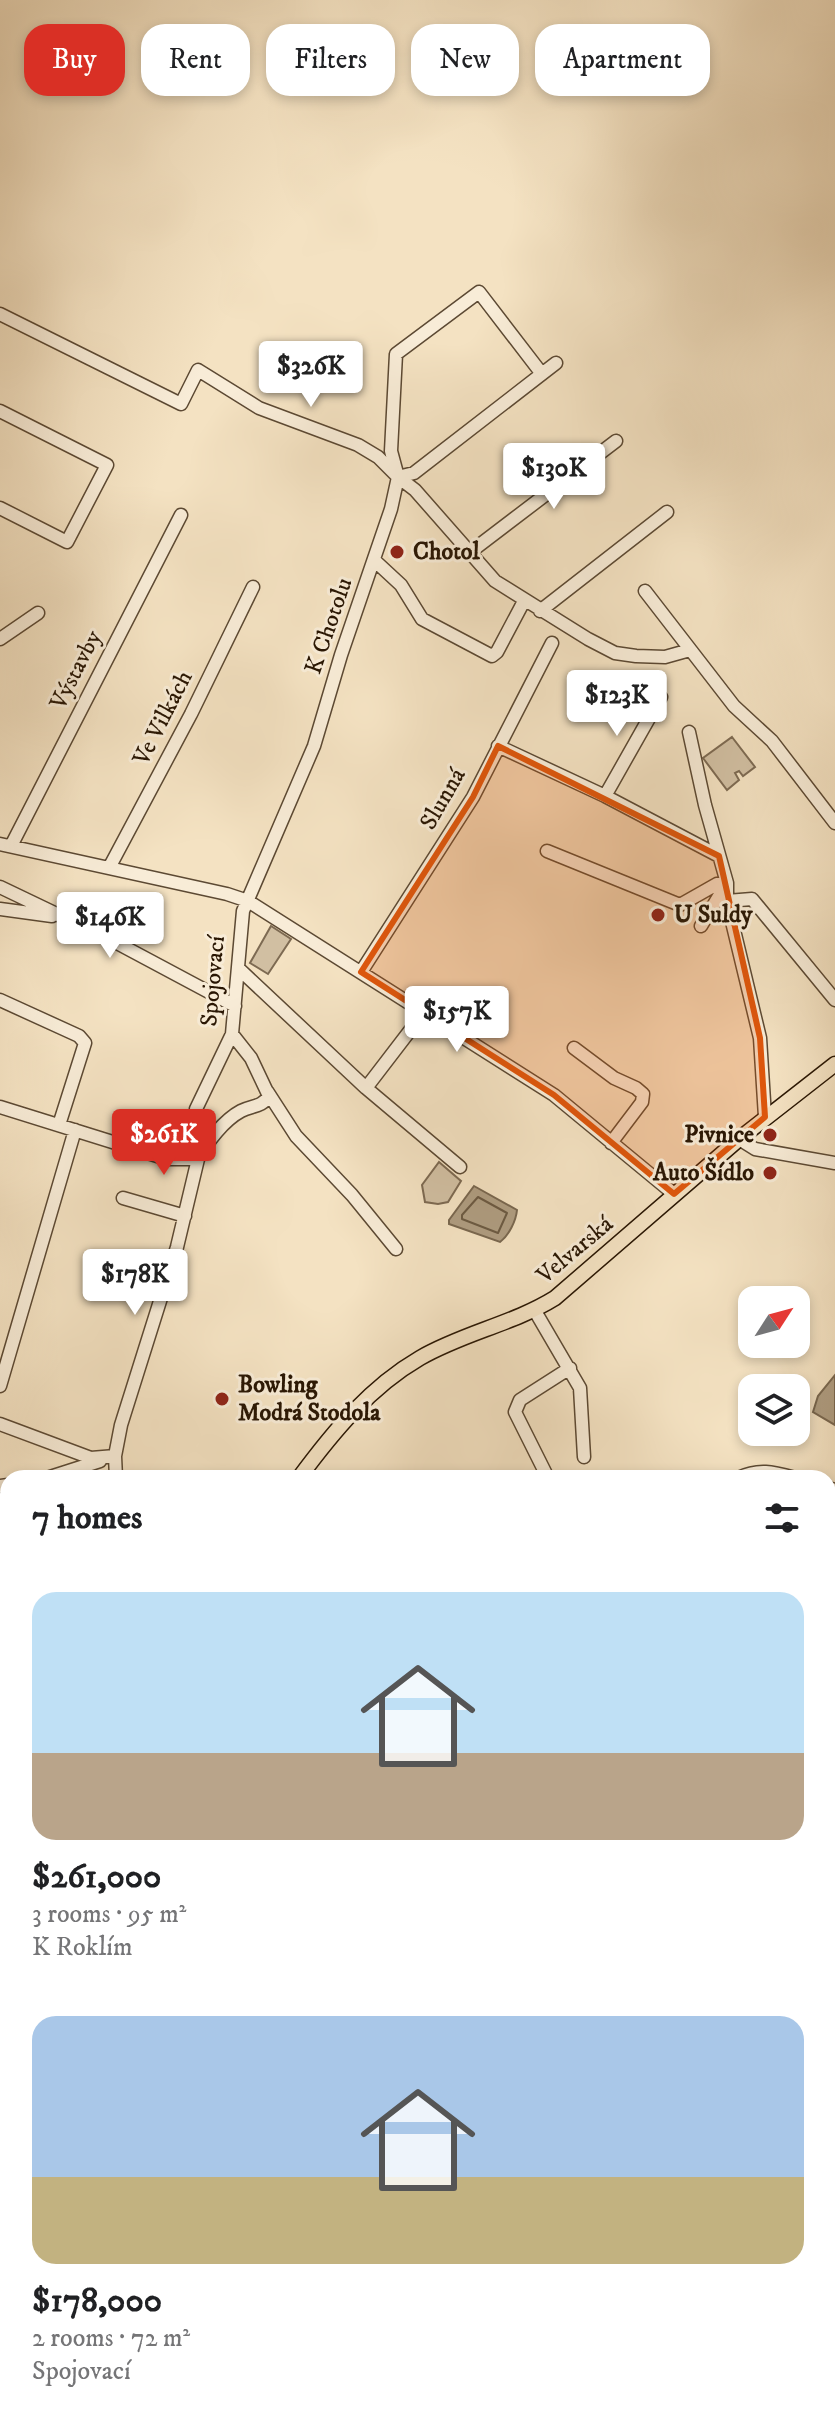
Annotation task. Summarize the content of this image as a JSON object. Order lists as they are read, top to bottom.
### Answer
{
  "streets": {
    "main road": ["Velvarská"],
    "street": [
      "K Chotolu",
      "Výstavby",
      "Ve Vilkách",
      "Slunná",
      "Spojovací"
    ]
  },
  "crossings": [
    ["K Chotolu", "Spojovací"]
  ],
  "places": [
    "Chotol",
    "U Suldy",
    "Pivnice",
    "Auto Šídlo",
    "Bowling Modrá Stodola"
  ],
  "north": "top right",
  "page": {
    "chip": [
      "Buy",
      "Rent",
      "Filters",
      "New",
      "Apartment"
    ],
    "price": [
      "$326K",
      "$130K",
      "$123K",
      "$146K",
      "$157K",
      "$261K",
      "$178K"
    ],
    "heading": "7 homes",
    "list": [
      {
        "name": "$261,000",
        "note": "3 rooms · 95 m² · K Roklím"
      },
      {
        "name": "$178,000",
        "note": "2 rooms · 72 m² · Spojovací"
      }
    ]
  }
}
